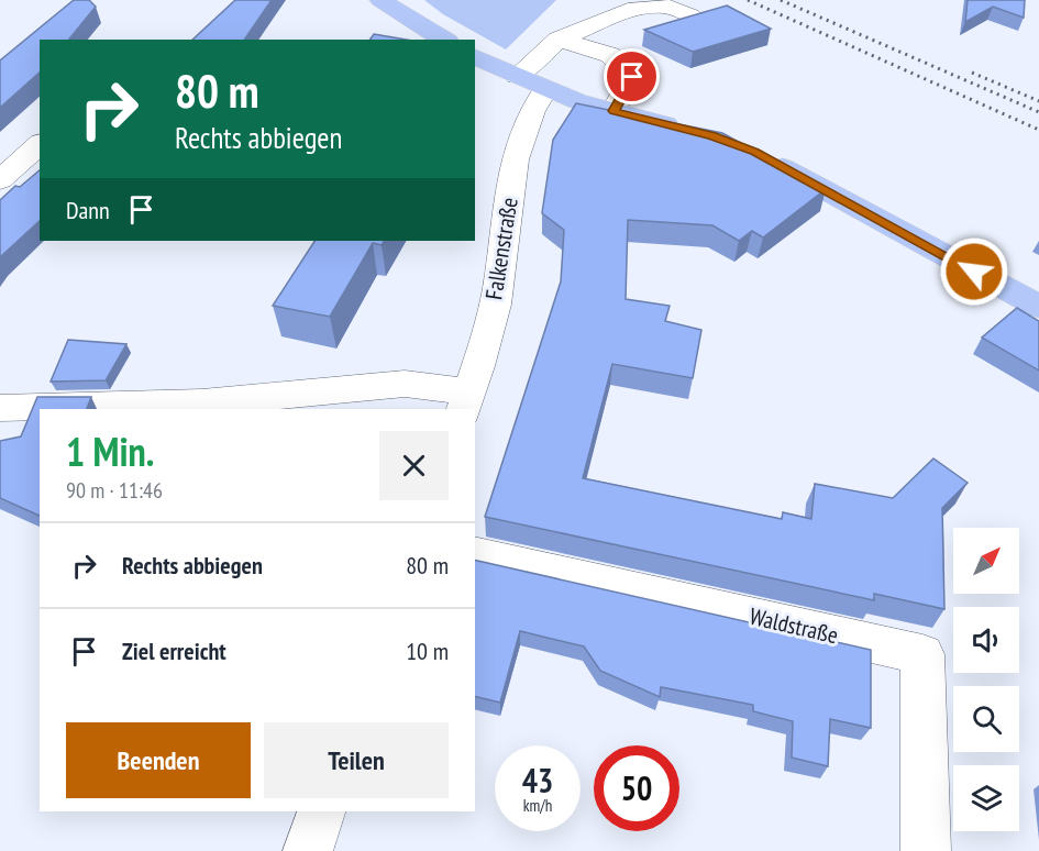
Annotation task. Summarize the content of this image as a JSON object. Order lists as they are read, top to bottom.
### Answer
{
  "streets": {
    "street": ["Falkenstraße", "Waldstraße"]
  },
  "north": "top right",
  "page": {
    "turn": ["80 m", "Rechts abbiegen"],
    "then": "Dann",
    "heading": ["1 Min.", "90 m · 11:46"],
    "list": [
      {
        "name": "Rechts abbiegen",
        "value": "80 m"
      },
      {
        "name": "Ziel erreicht",
        "value": "10 m"
      }
    ],
    "buttons": ["Beenden", "Teilen"],
    "speed": "43 km/h",
    "limit": "50"
  }
}
